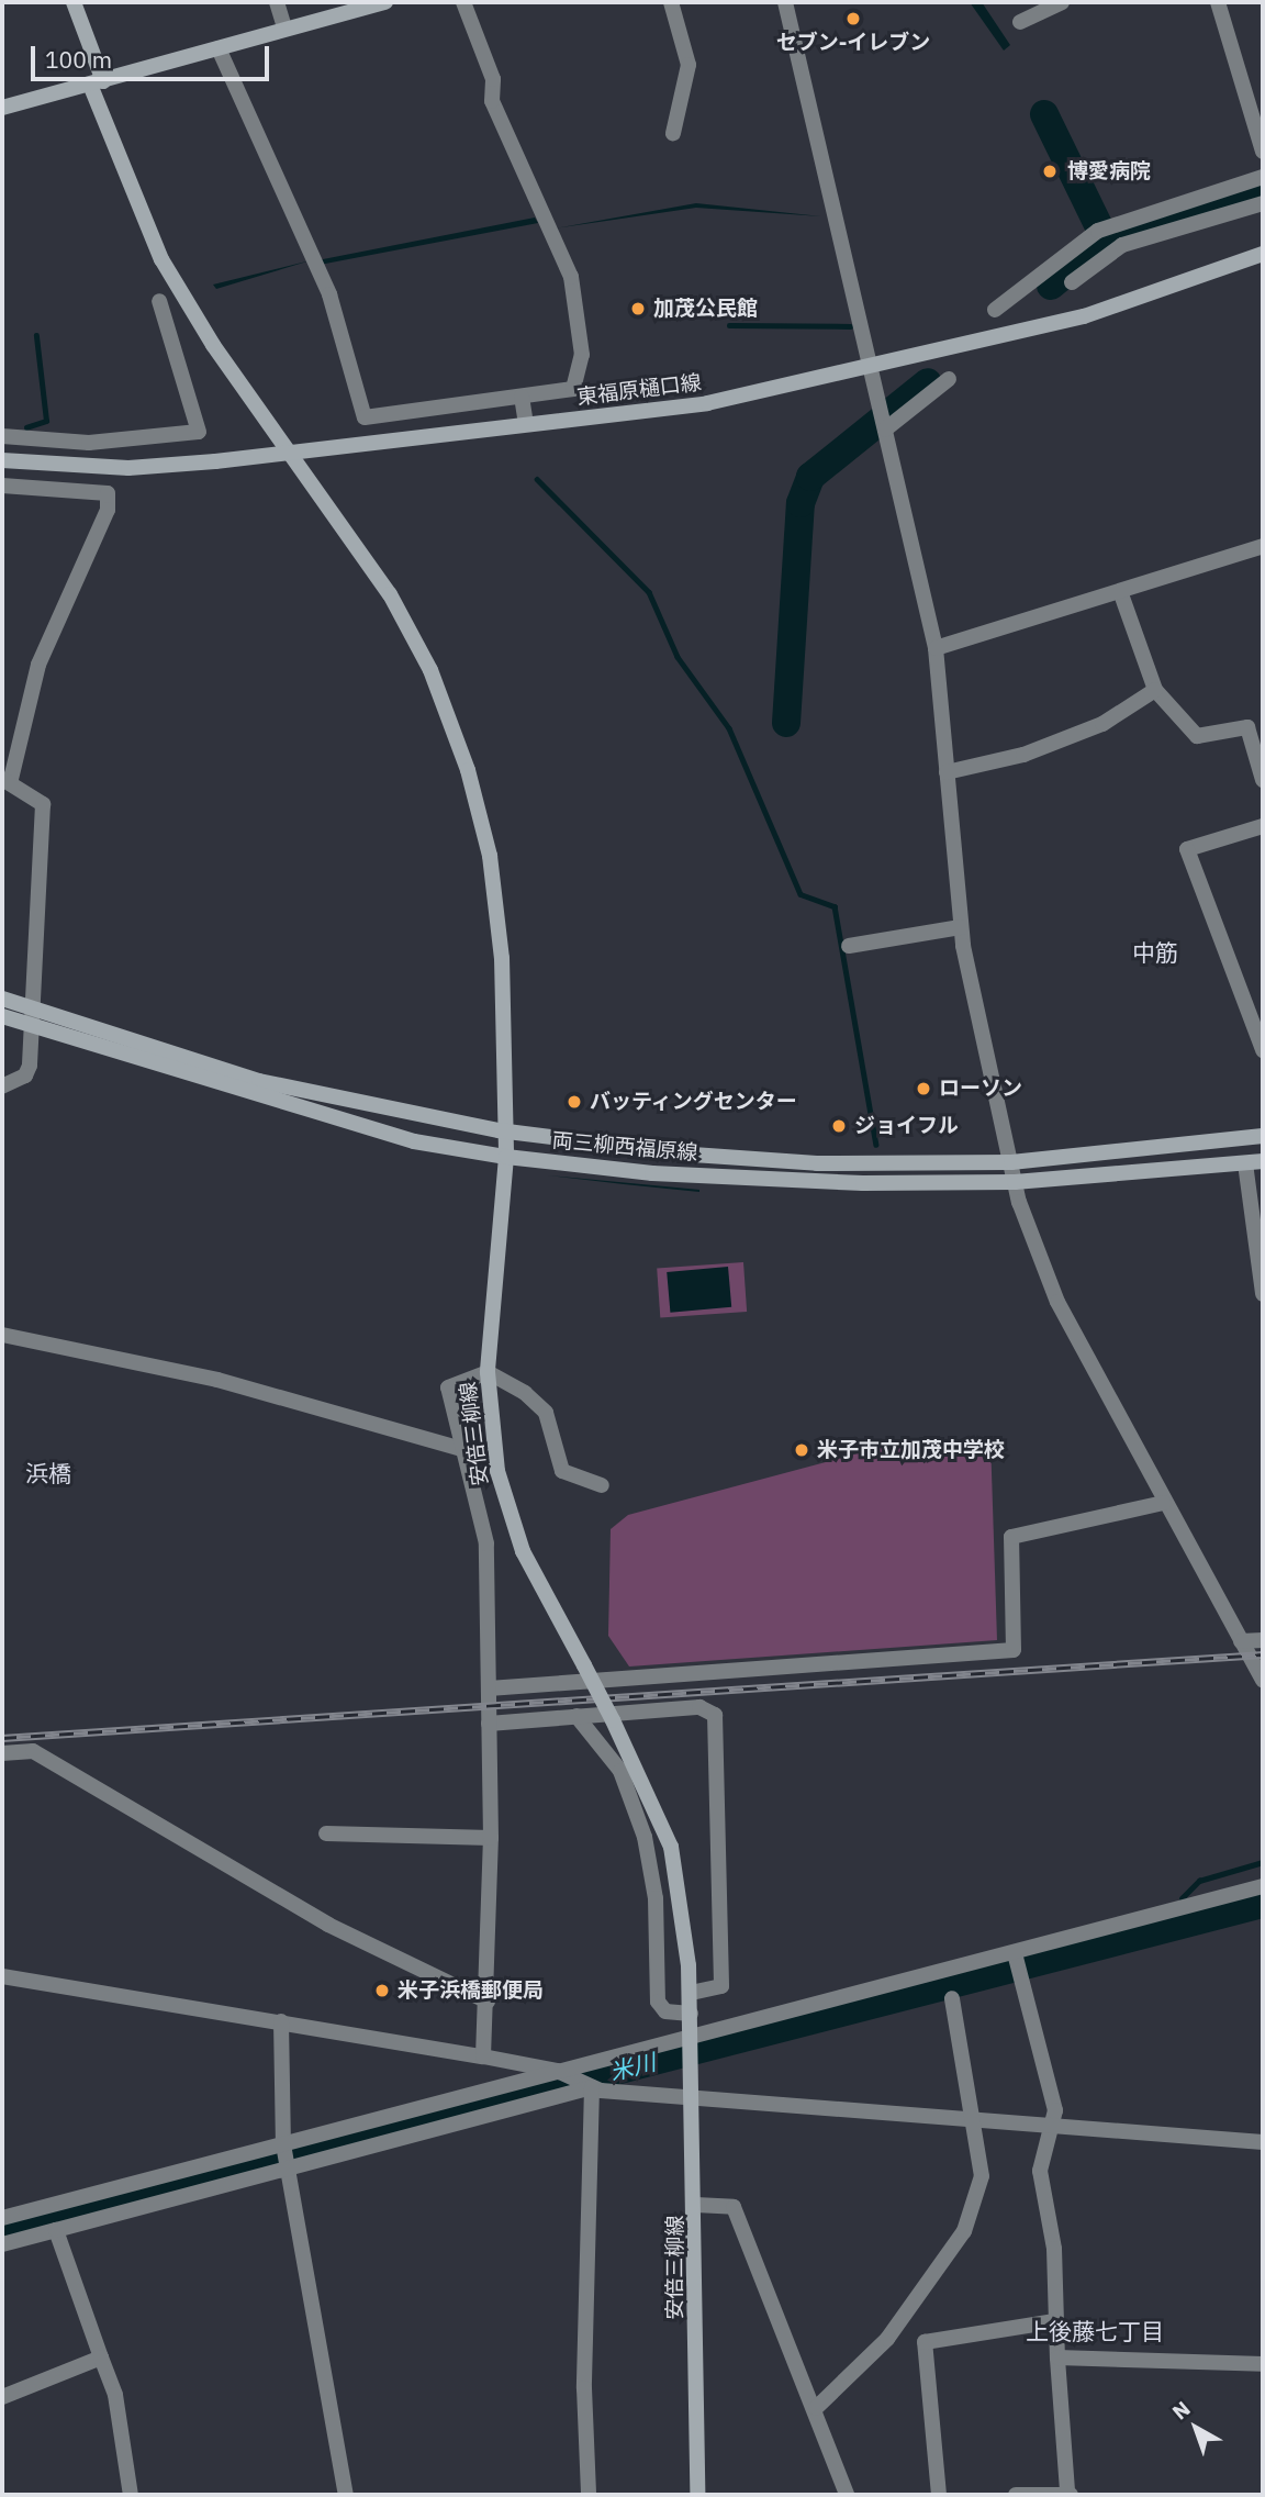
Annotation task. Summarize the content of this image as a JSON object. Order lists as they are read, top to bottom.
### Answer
{
  "streets": {
    "main road": ["東福原樋口線", "両三柳西福原線", "安倍三柳線"]
  },
  "crossings": [
    ["東福原樋口線", "安倍三柳線"],
    ["両三柳西福原線", "安倍三柳線"]
  ],
  "districts": ["中筋", "浜橋", "上後藤七丁目"],
  "water": ["米川"],
  "places": [
    "セブン-イレブン",
    "博愛病院",
    "加茂公民館",
    "ローソン",
    "バッティングセンター",
    "ジョイフル",
    "米子市立加茂中学校",
    "米子浜橋郵便局"
  ],
  "scale_bar": "100 m",
  "north": "top left"
}
